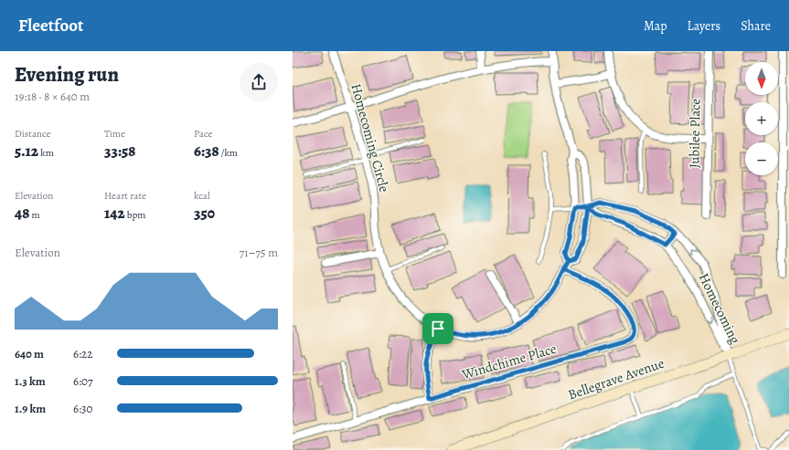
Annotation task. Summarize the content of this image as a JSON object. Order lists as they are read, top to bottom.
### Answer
{
  "streets": {
    "main road": ["Bellegrave Avenue"],
    "street": [
      "Jubilee Place",
      "Homecoming Circle",
      "Homecoming",
      "Windchime Place"
    ]
  },
  "crossings": [
    ["Homecoming Circle", "Homecoming"],
    ["Homecoming Circle", "Windchime Place"],
    ["Homecoming", "Bellegrave Avenue"]
  ],
  "north": "bottom",
  "page": {
    "header": "Fleetfoot",
    "nav": ["Map", "Layers", "Share"],
    "heading": ["Evening run", "19:18 · 8 × 640 m"],
    "map_buttons": ["+", "−"],
    "stats": [
      ["Distance", "5.12 km"],
      ["Time", "33:58"],
      ["Pace", "6:38 /km"],
      ["Elevation", "48 m"],
      ["Heart rate", "142 bpm"],
      ["kcal", "350"]
    ],
    "chart": ["Elevation", "71–75 m"],
    "list": [
      {
        "name": "640 m",
        "note": "6:22"
      },
      {
        "name": "1.3 km",
        "note": "6:07"
      },
      {
        "name": "1.9 km",
        "note": "6:30"
      }
    ]
  }
}
